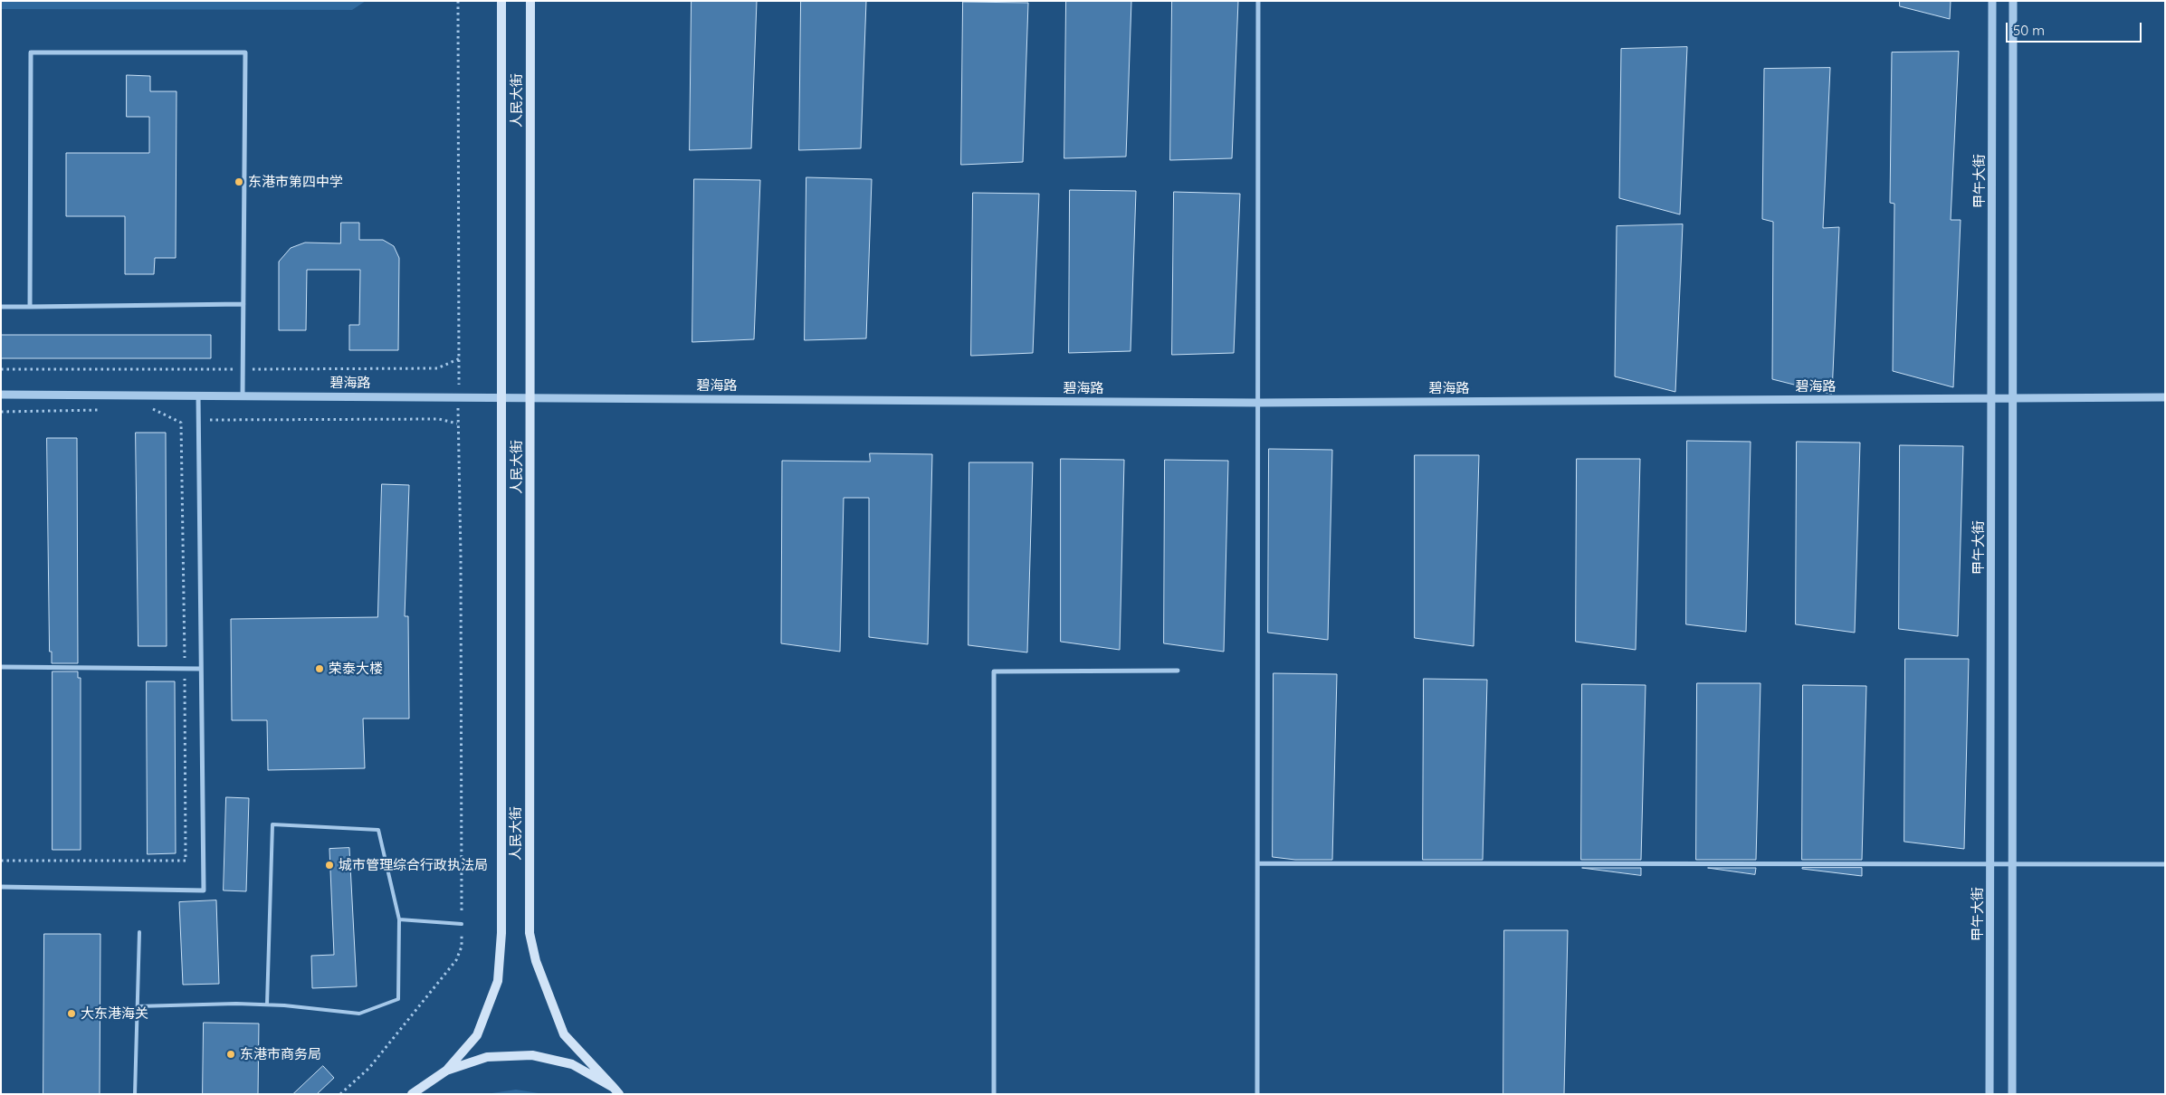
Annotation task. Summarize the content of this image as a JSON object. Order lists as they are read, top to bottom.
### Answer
{
  "streets": {
    "main road": ["人民大街"],
    "street": ["甲午大街", "碧海路"]
  },
  "crossings": [
    ["人民大街", "碧海路"],
    ["甲午大街", "碧海路"]
  ],
  "places": [
    "东港市第四中学",
    "荣泰大楼",
    "城市管理综合行政执法局",
    "大东港海关",
    "东港市商务局"
  ],
  "scale_bar": "50 m"
}
